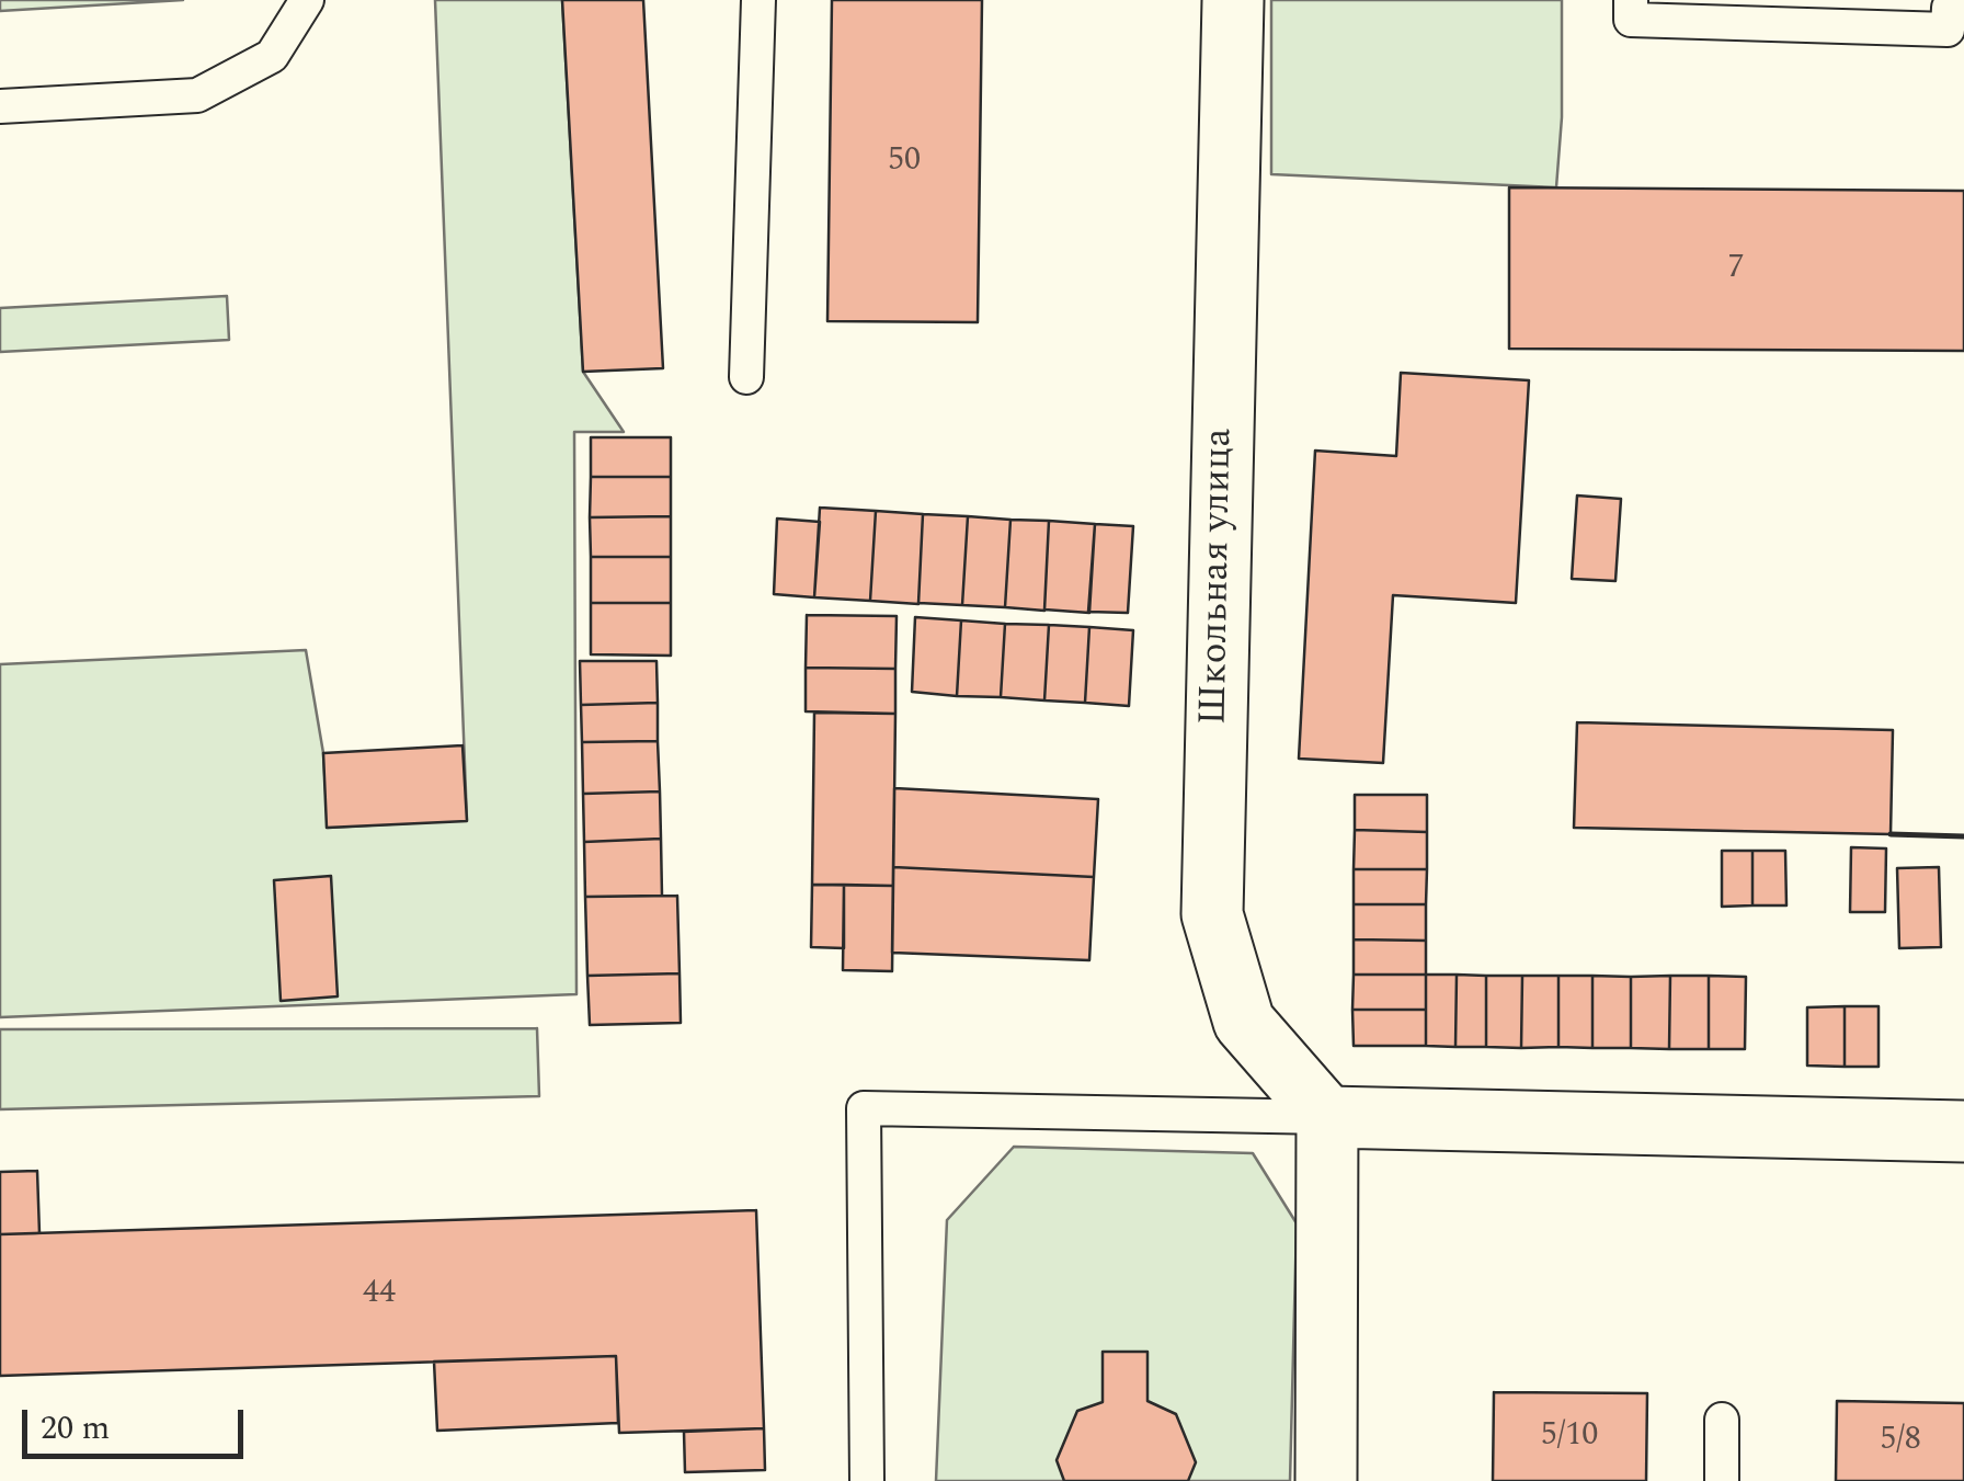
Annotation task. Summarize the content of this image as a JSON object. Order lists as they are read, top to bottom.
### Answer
{
  "streets": {
    "street": ["Школьная улица"]
  },
  "house_numbers": [
    "50",
    "7",
    "44",
    "5/10",
    "5/8"
  ],
  "scale_bar": "20 m"
}
